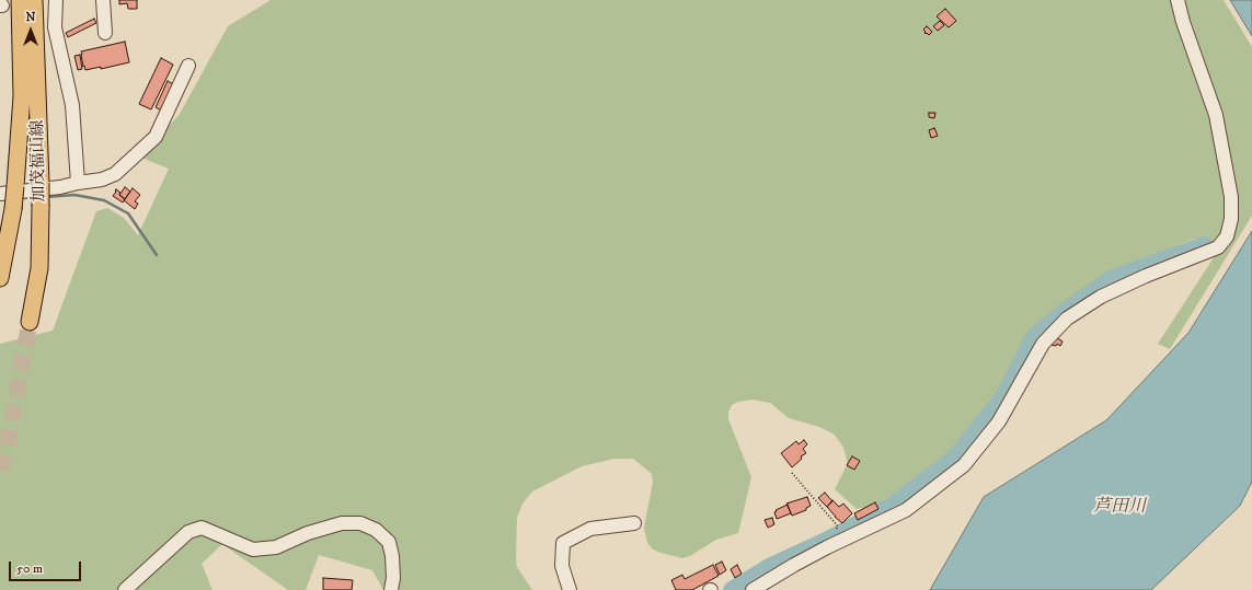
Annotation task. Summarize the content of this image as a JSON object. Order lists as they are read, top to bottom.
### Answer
{
  "streets": {
    "main road": ["加茂福山線"]
  },
  "water": ["芦田川"],
  "scale_bar": "50 m",
  "north": "top"
}
